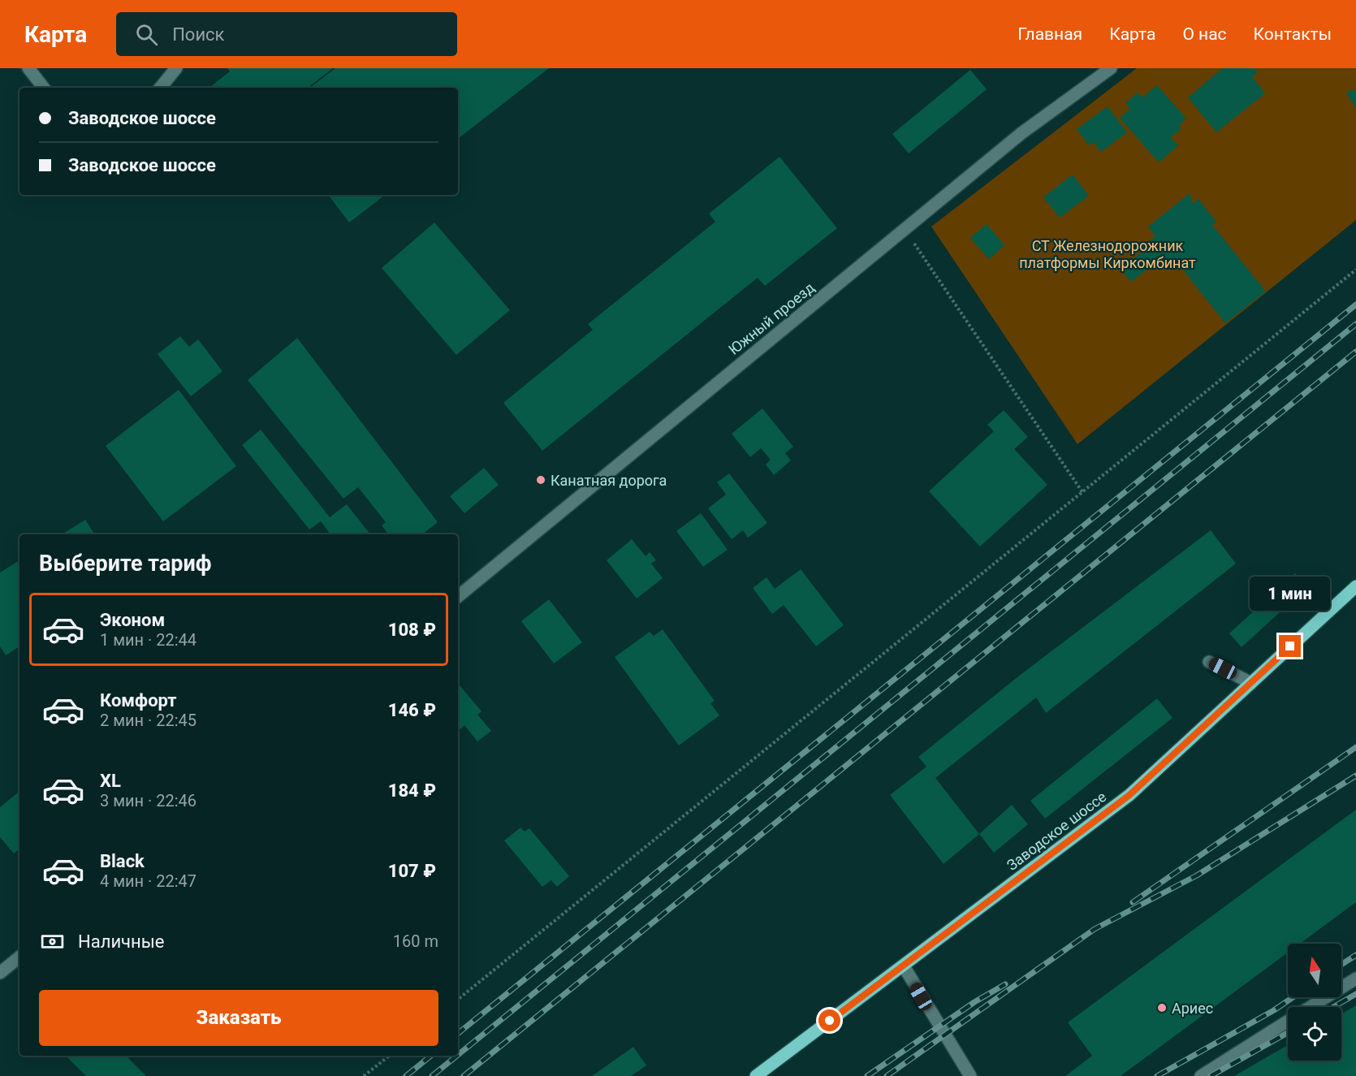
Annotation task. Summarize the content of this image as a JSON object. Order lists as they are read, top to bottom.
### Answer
{
  "streets": {
    "main road": ["Заводское шоссе"],
    "street": ["Южный проезд"]
  },
  "parks": ["СТ Железнодорожник платформы Киркомбинат"],
  "places": ["Канатная дорога", "Ариес"],
  "north": "top",
  "page": {
    "header": "Карта",
    "search": "Поиск",
    "nav": [
      "Главная",
      "Карта",
      "О нас",
      "Контакты"
    ],
    "banner": ["Заводское шоссе", "Заводское шоссе"],
    "heading": "Выберите тариф",
    "bubble": "1 мин",
    "list": [
      {
        "name": "Эконом",
        "note": "1 мин · 22:44",
        "value": "108 ₽"
      },
      {
        "name": "Комфорт",
        "note": "2 мин · 22:45",
        "value": "146 ₽"
      },
      {
        "name": "XL",
        "note": "3 мин · 22:46",
        "value": "184 ₽"
      },
      {
        "name": "Black",
        "note": "4 мин · 22:47",
        "value": "107 ₽"
      }
    ],
    "pay": ["Наличные", "160 m"],
    "buttons": "Заказать"
  }
}
